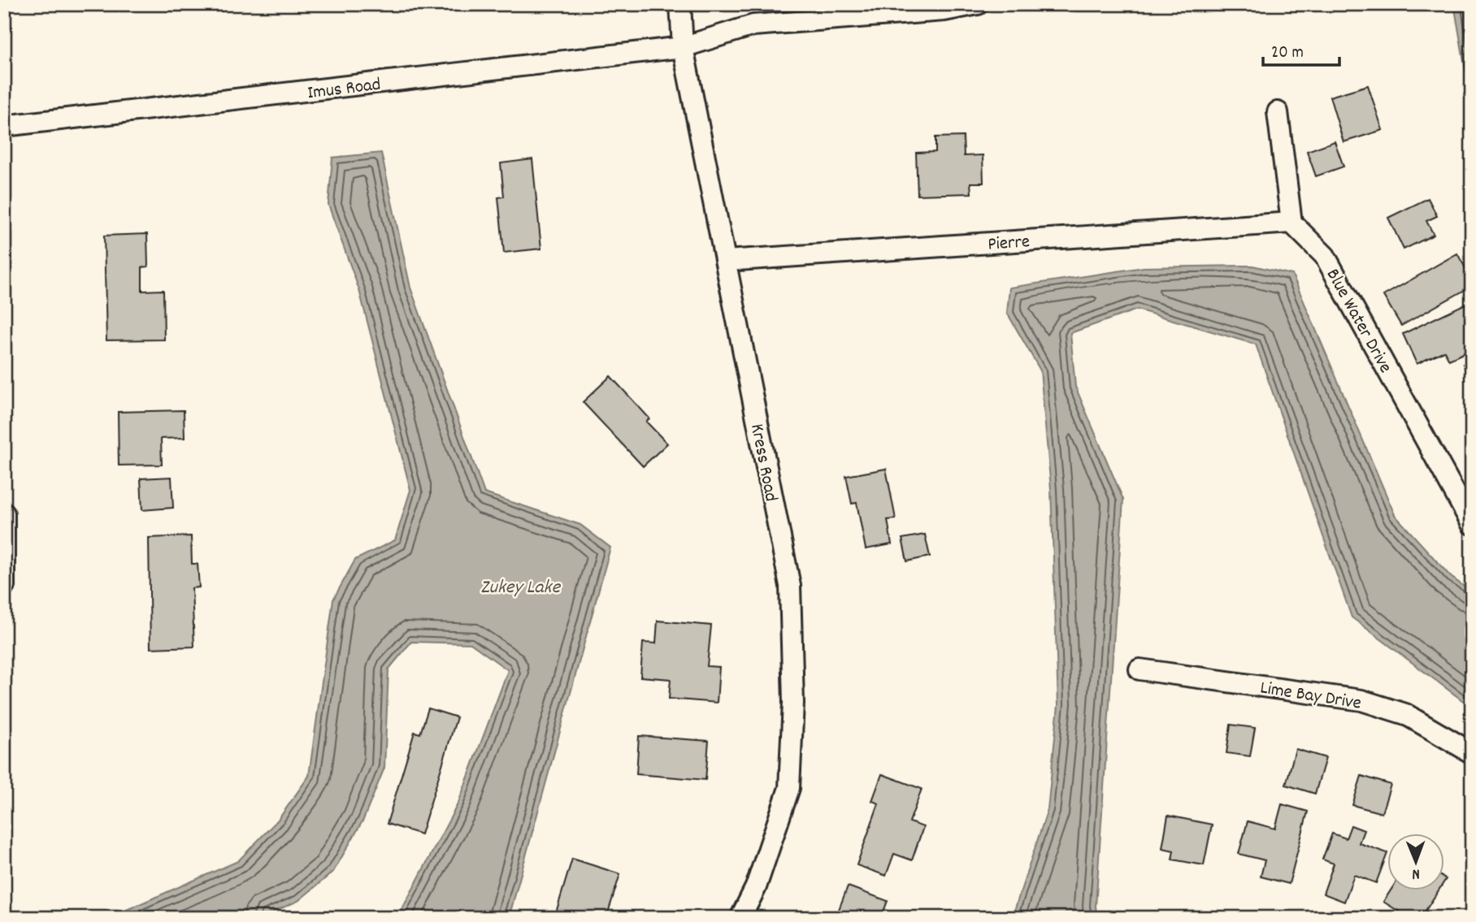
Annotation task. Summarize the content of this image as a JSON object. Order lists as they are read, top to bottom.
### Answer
{
  "streets": {
    "street": [
      "Imus Road",
      "Pierre",
      "Blue Water Drive",
      "Kress Road",
      "Lime Bay Drive"
    ]
  },
  "crossings": [
    ["Imus Road", "Kress Road"],
    ["Pierre", "Blue Water Drive"],
    ["Pierre", "Kress Road"]
  ],
  "water": ["Zukey Lake"],
  "scale_bar": "20 m",
  "north": "bottom"
}
